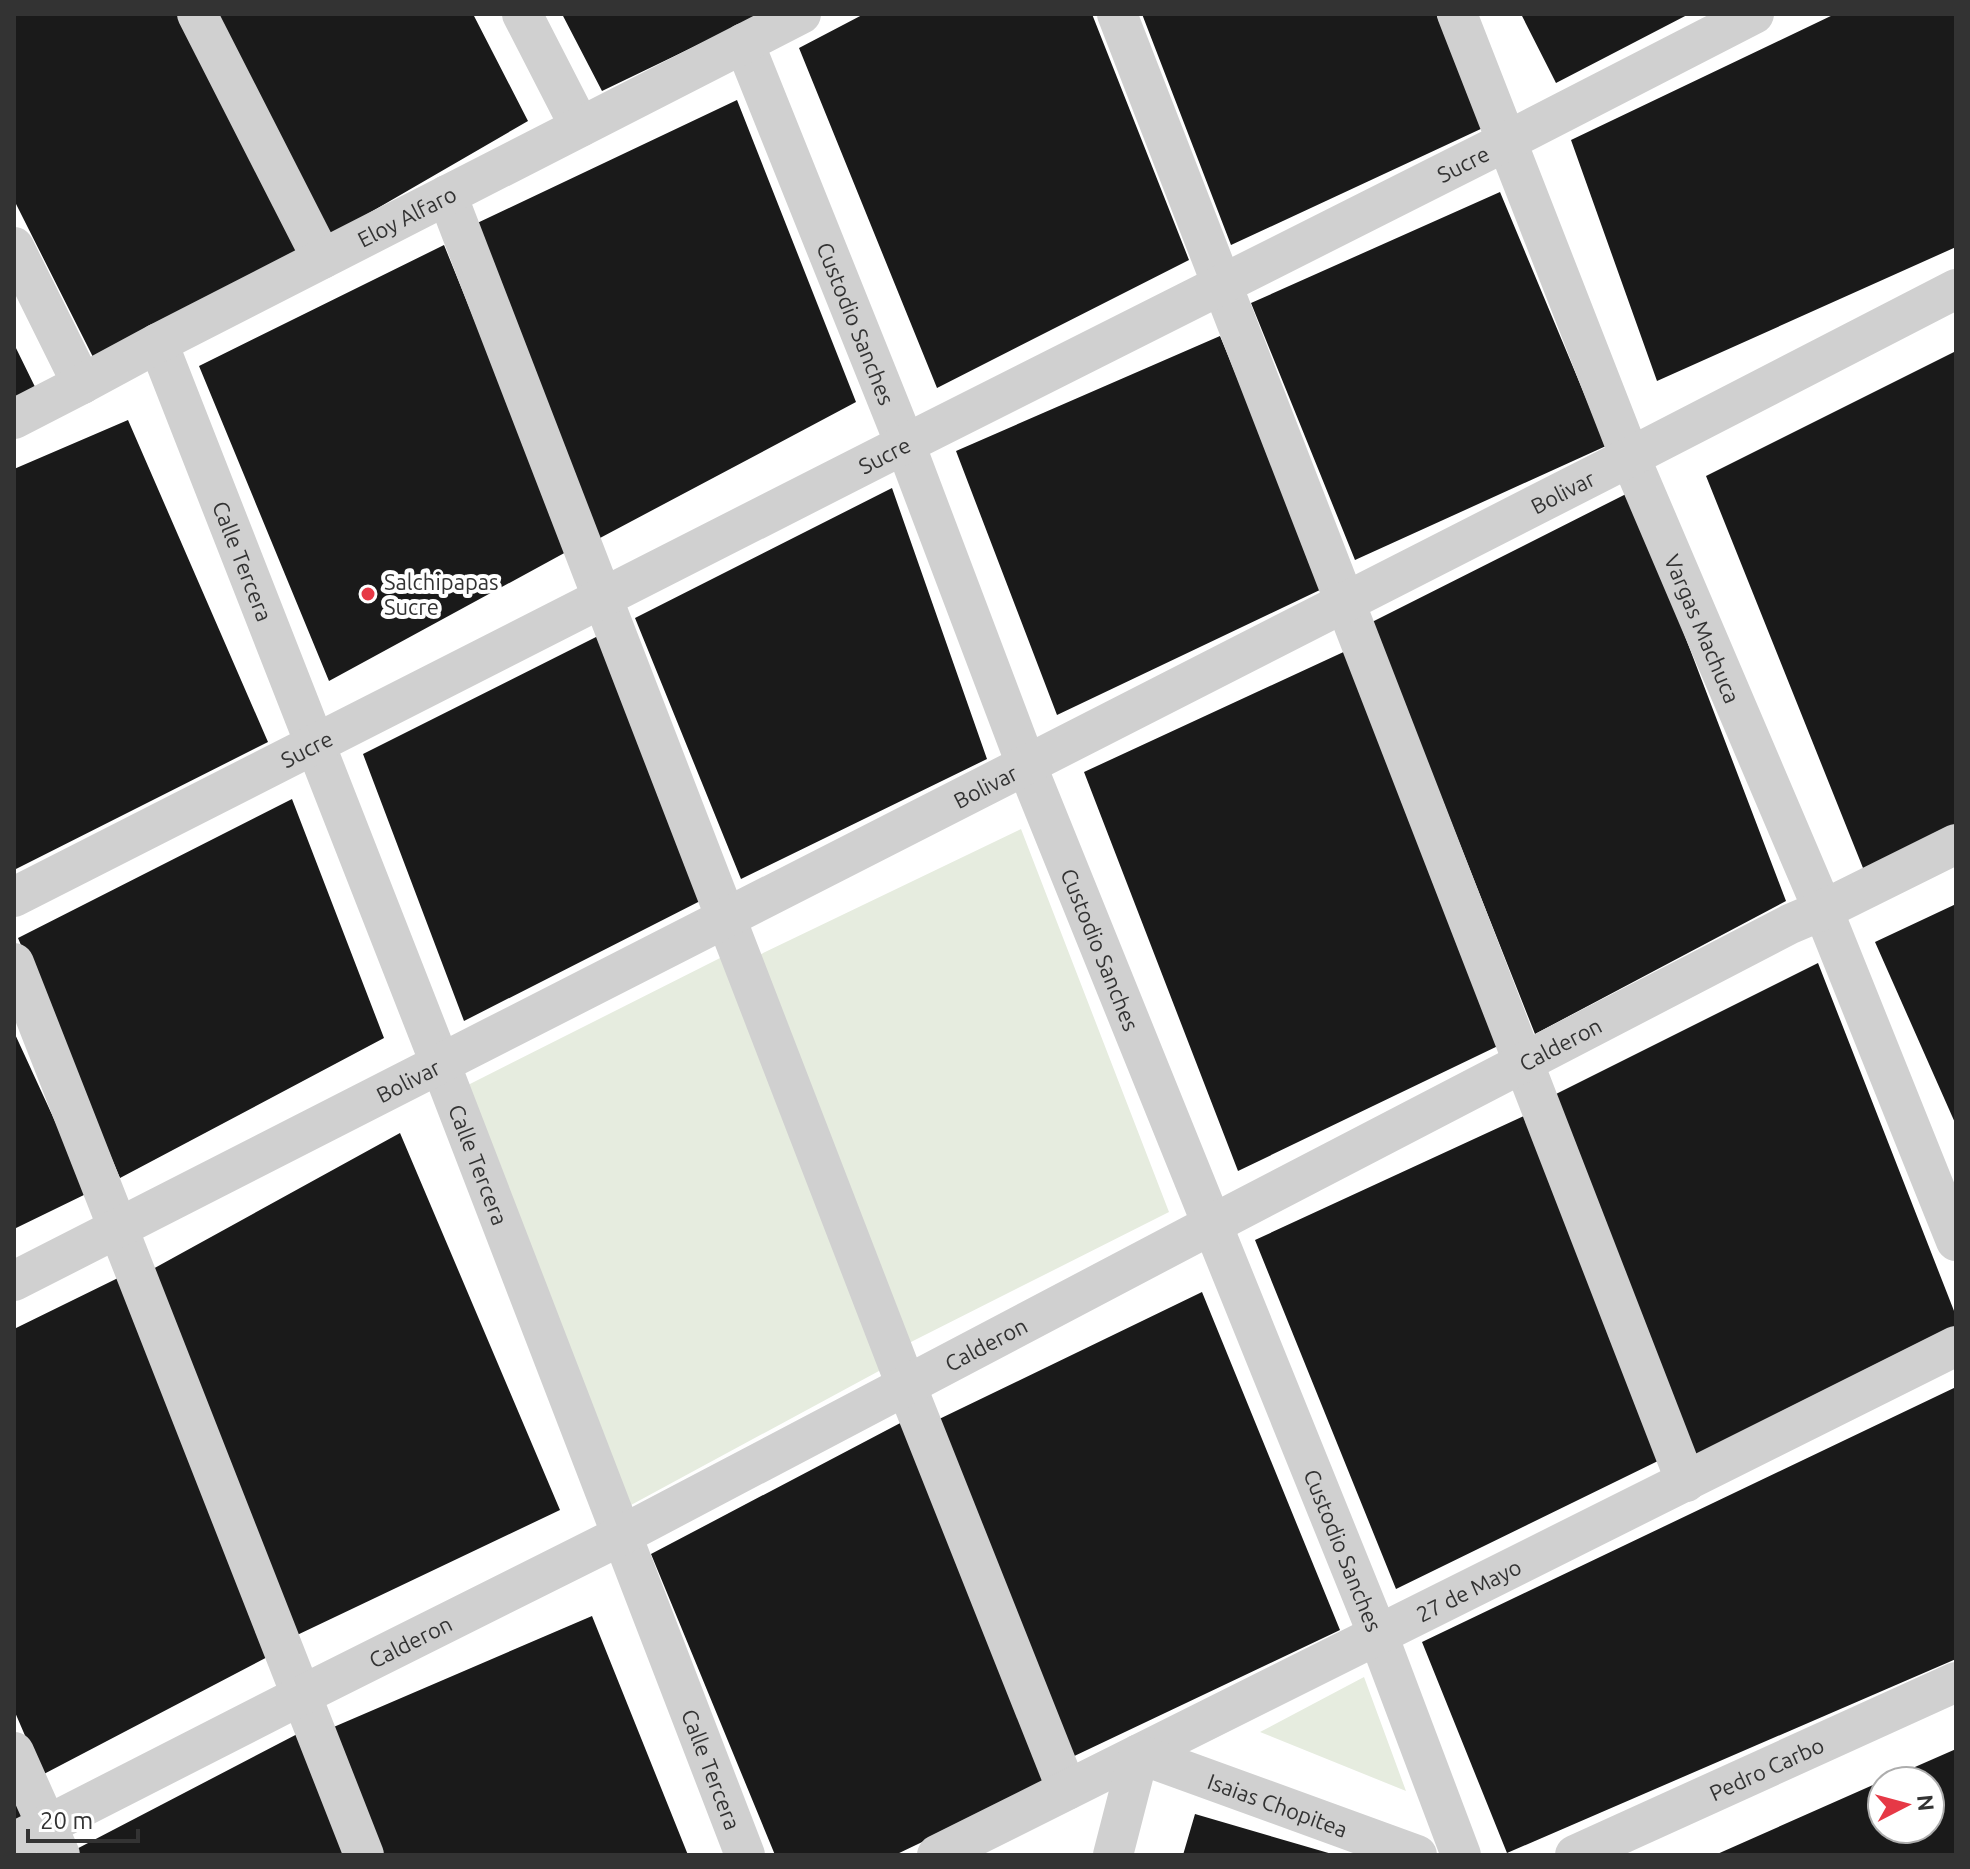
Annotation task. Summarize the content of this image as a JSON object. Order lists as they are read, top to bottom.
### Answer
{
  "streets": {
    "street": [
      "Sucre",
      "Eloy Alfaro",
      "Custodio Sanches",
      "Bolivar",
      "Calle Tercera",
      "Vargas Machuca",
      "Calderon",
      "27 de Mayo",
      "Pedro Carbo",
      "Isaias Chopitea"
    ]
  },
  "crossings": [
    ["Sucre", "Custodio Sanches"],
    ["Sucre", "Calle Tercera"],
    ["Sucre", "Vargas Machuca"],
    ["Eloy Alfaro", "Custodio Sanches"],
    ["Eloy Alfaro", "Calle Tercera"],
    ["Custodio Sanches", "Bolivar"],
    ["Custodio Sanches", "Calderon"],
    ["Custodio Sanches", "27 de Mayo"],
    ["Bolivar", "Calle Tercera"],
    ["Bolivar", "Vargas Machuca"],
    ["Calle Tercera", "Calderon"],
    ["Vargas Machuca", "Calderon"],
    ["27 de Mayo", "Isaias Chopitea"]
  ],
  "places": ["Salchipapas Sucre"],
  "scale_bar": "20 m",
  "north": "right"
}
